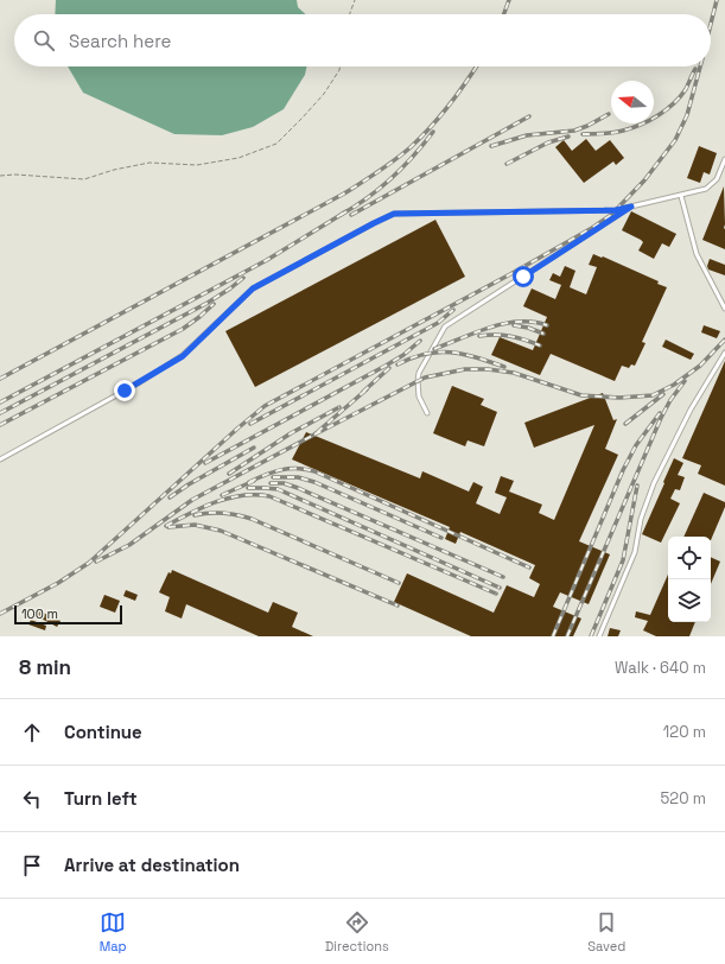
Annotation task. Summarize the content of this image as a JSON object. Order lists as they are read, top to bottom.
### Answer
{
  "scale_bar": "100 m",
  "north": "left",
  "page": {
    "search": "Search here",
    "scale": "100 m",
    "heading": ["8 min", "Walk · 640 m"],
    "list": [
      ["Continue", "120 m"],
      ["Turn left", "520 m"],
      "Arrive at destination"
    ],
    "nav": ["Map", "Directions", "Saved"]
  }
}
